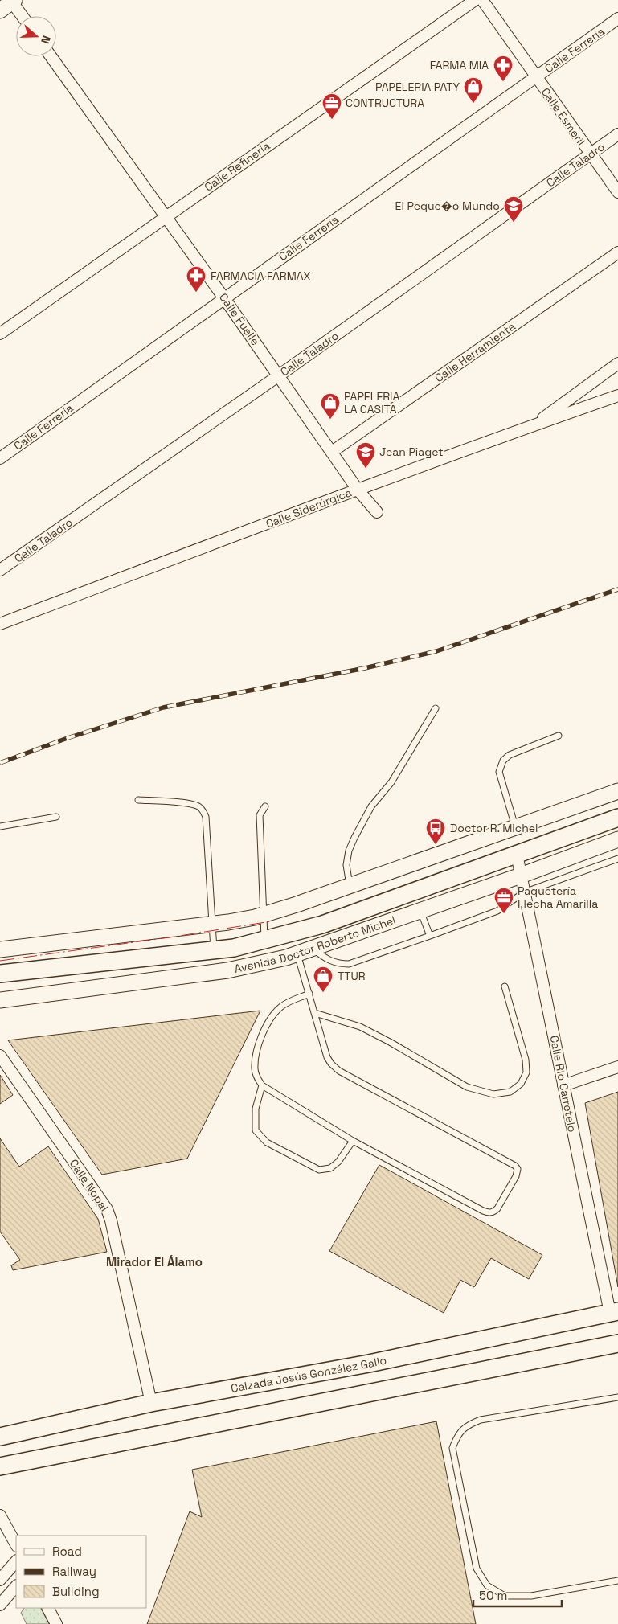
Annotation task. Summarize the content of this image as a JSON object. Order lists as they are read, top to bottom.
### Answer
{
  "streets": {
    "main road": ["Avenida Doctor Roberto Michel", "Calzada Jesús González Gallo"],
    "street": [
      "Calle Ferrería",
      "Calle Esmeril",
      "Calle Taladro",
      "Calle Refinería",
      "Calle Fuelle",
      "Calle Herramienta",
      "Calle Siderúrgica",
      "Calle Río Carretelo",
      "Calle Nopal"
    ]
  },
  "crossings": [
    ["Calle Ferrería", "Calle Esmeril"],
    ["Calle Ferrería", "Calle Fuelle"],
    ["Calle Esmeril", "Calle Taladro"],
    ["Calle Taladro", "Calle Fuelle"],
    ["Calle Refinería", "Calle Fuelle"],
    ["Calle Fuelle", "Calle Herramienta"],
    ["Calle Fuelle", "Calle Siderúrgica"],
    ["Avenida Doctor Roberto Michel", "Calle Río Carretelo"],
    ["Calle Río Carretelo", "Calzada Jesús González Gallo"],
    ["Calle Nopal", "Calzada Jesús González Gallo"]
  ],
  "districts": ["Mirador El Álamo"],
  "places": {
    "pharmacy": ["FARMA MIA", "FARMACIA FARMAX"],
    "shop": ["PAPELERIA PATY", "PAPELERIA LA CASITA", "TTUR"],
    "office": ["CONTRUCTURA", "Paquetería Flecha Amarilla"],
    "school or university": ["El Peque�o Mundo", "Jean Piaget"],
    "bus stop": ["Doctor R. Michel"]
  },
  "legend": ["Road", "Railway", "Building"],
  "scale_bar": "50 m",
  "north": "right"
}
